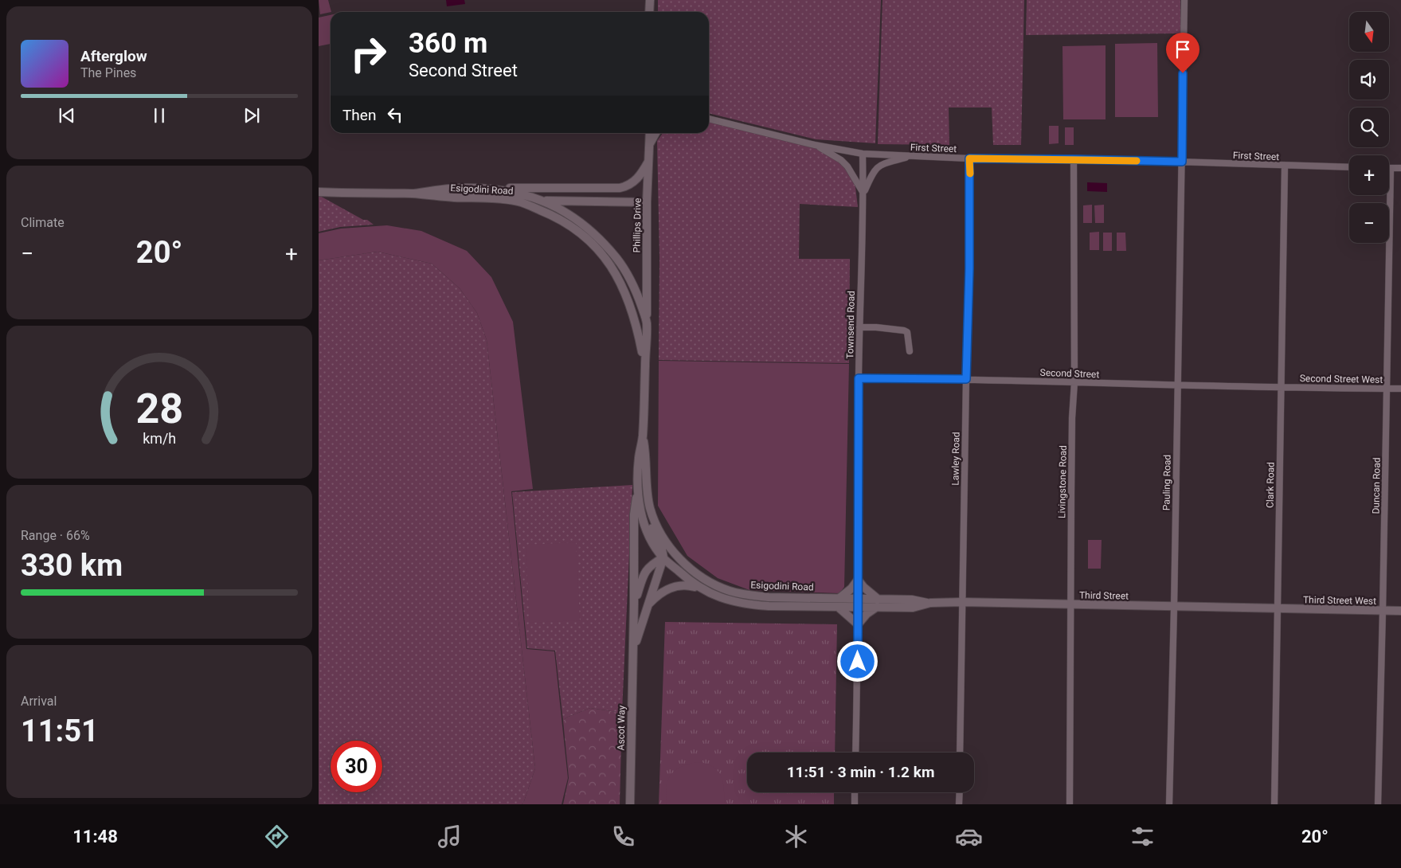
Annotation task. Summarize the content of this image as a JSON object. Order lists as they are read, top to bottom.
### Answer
{
  "streets": {
    "main road": [
      "Esigodini Road",
      "Phillips Drive",
      "Third Street",
      "Third Street West",
      "Ascot Way"
    ],
    "street": [
      "First Street",
      "Townsend Road",
      "Second Street",
      "Second Street West",
      "Lawley Road",
      "Livingstone Road",
      "Pauling Road",
      "Clark Road",
      "Duncan Road"
    ]
  },
  "crossings": [
    ["First Street", "Townsend Road"],
    ["First Street", "Lawley Road"],
    ["First Street", "Livingstone Road"],
    ["First Street", "Pauling Road"],
    ["First Street", "Clark Road"],
    ["Esigodini Road", "Phillips Drive"],
    ["Esigodini Road", "Townsend Road"],
    ["Esigodini Road", "Third Street"],
    ["Esigodini Road", "Ascot Way"],
    ["Townsend Road", "Second Street"],
    ["Townsend Road", "Third Street"],
    ["Second Street", "Second Street West"],
    ["Second Street", "Lawley Road"],
    ["Second Street", "Livingstone Road"],
    ["Second Street", "Pauling Road"],
    ["Second Street", "Clark Road"],
    ["Second Street West", "Clark Road"],
    ["Second Street West", "Duncan Road"],
    ["Lawley Road", "Third Street"],
    ["Livingstone Road", "Third Street"],
    ["Pauling Road", "Third Street"],
    ["Clark Road", "Third Street"],
    ["Clark Road", "Third Street West"],
    ["Duncan Road", "Third Street West"],
    ["Third Street", "Third Street West"]
  ],
  "north": "bottom",
  "page": {
    "map_buttons": ["+", "−"],
    "turn": ["360 m", "Second Street"],
    "song": ["Afterglow", "The Pines"],
    "then": "Then",
    "tile": [
      "Climate",
      ["Range · 66%", "330 km"],
      ["Arrival", "11:51"]
    ],
    "heat": ["−", "20°", "+"],
    "limit": "30",
    "trip": "11:51 · 3 min · 1.2 km",
    "tabs": ["11:48", "20°"],
    "gauge": ["28", "km/h"]
  }
}
